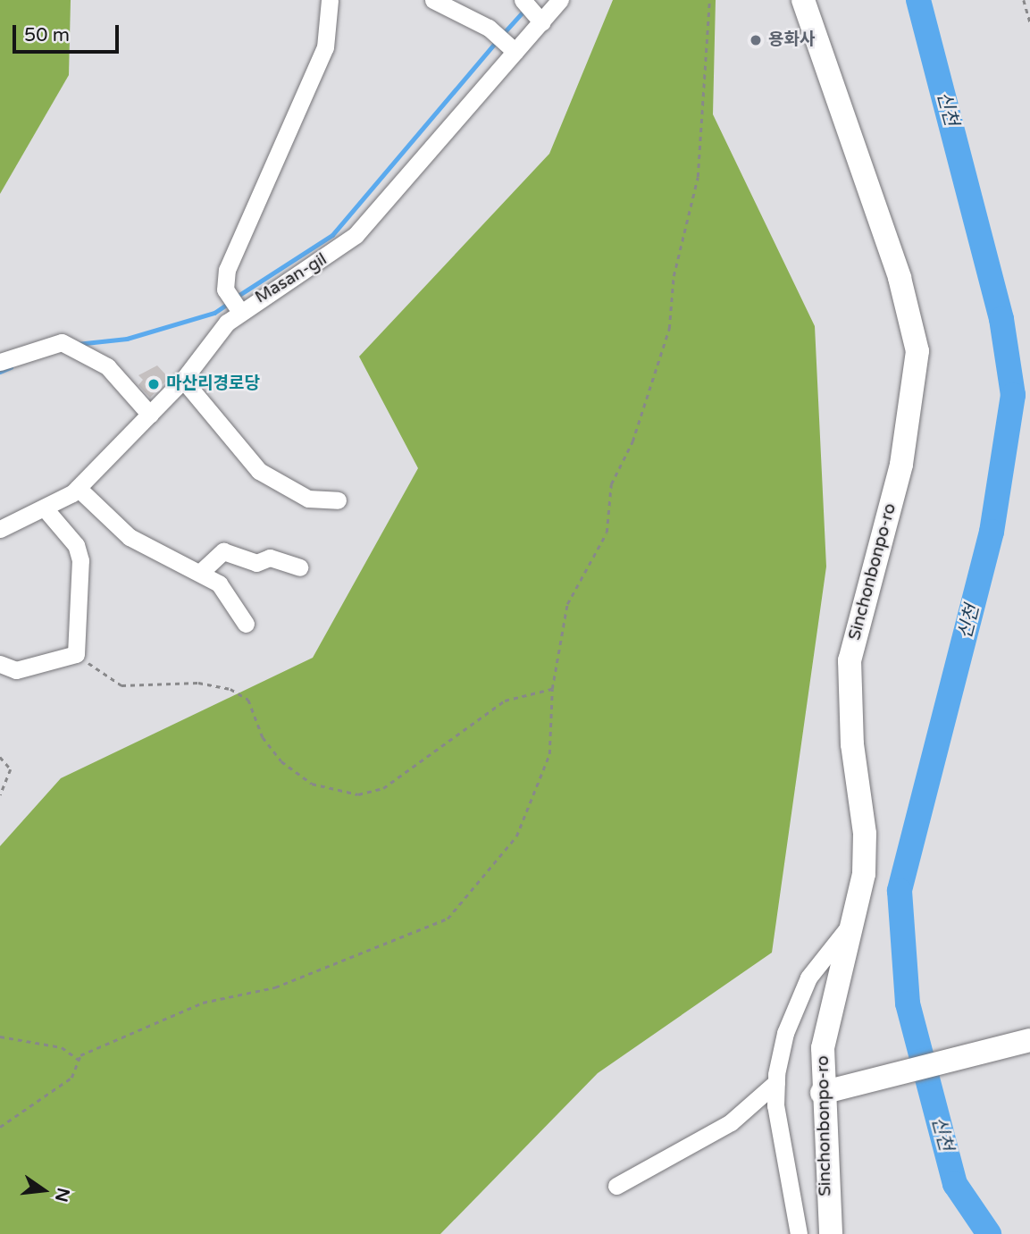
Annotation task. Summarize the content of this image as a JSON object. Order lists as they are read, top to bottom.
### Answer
{
  "streets": {
    "main road": ["Sinchonbonpo-ro"],
    "street": ["Masan-gil"]
  },
  "water": ["신천"],
  "places": ["용화사", "마산리경로당"],
  "scale_bar": "50 m",
  "north": "right"
}
